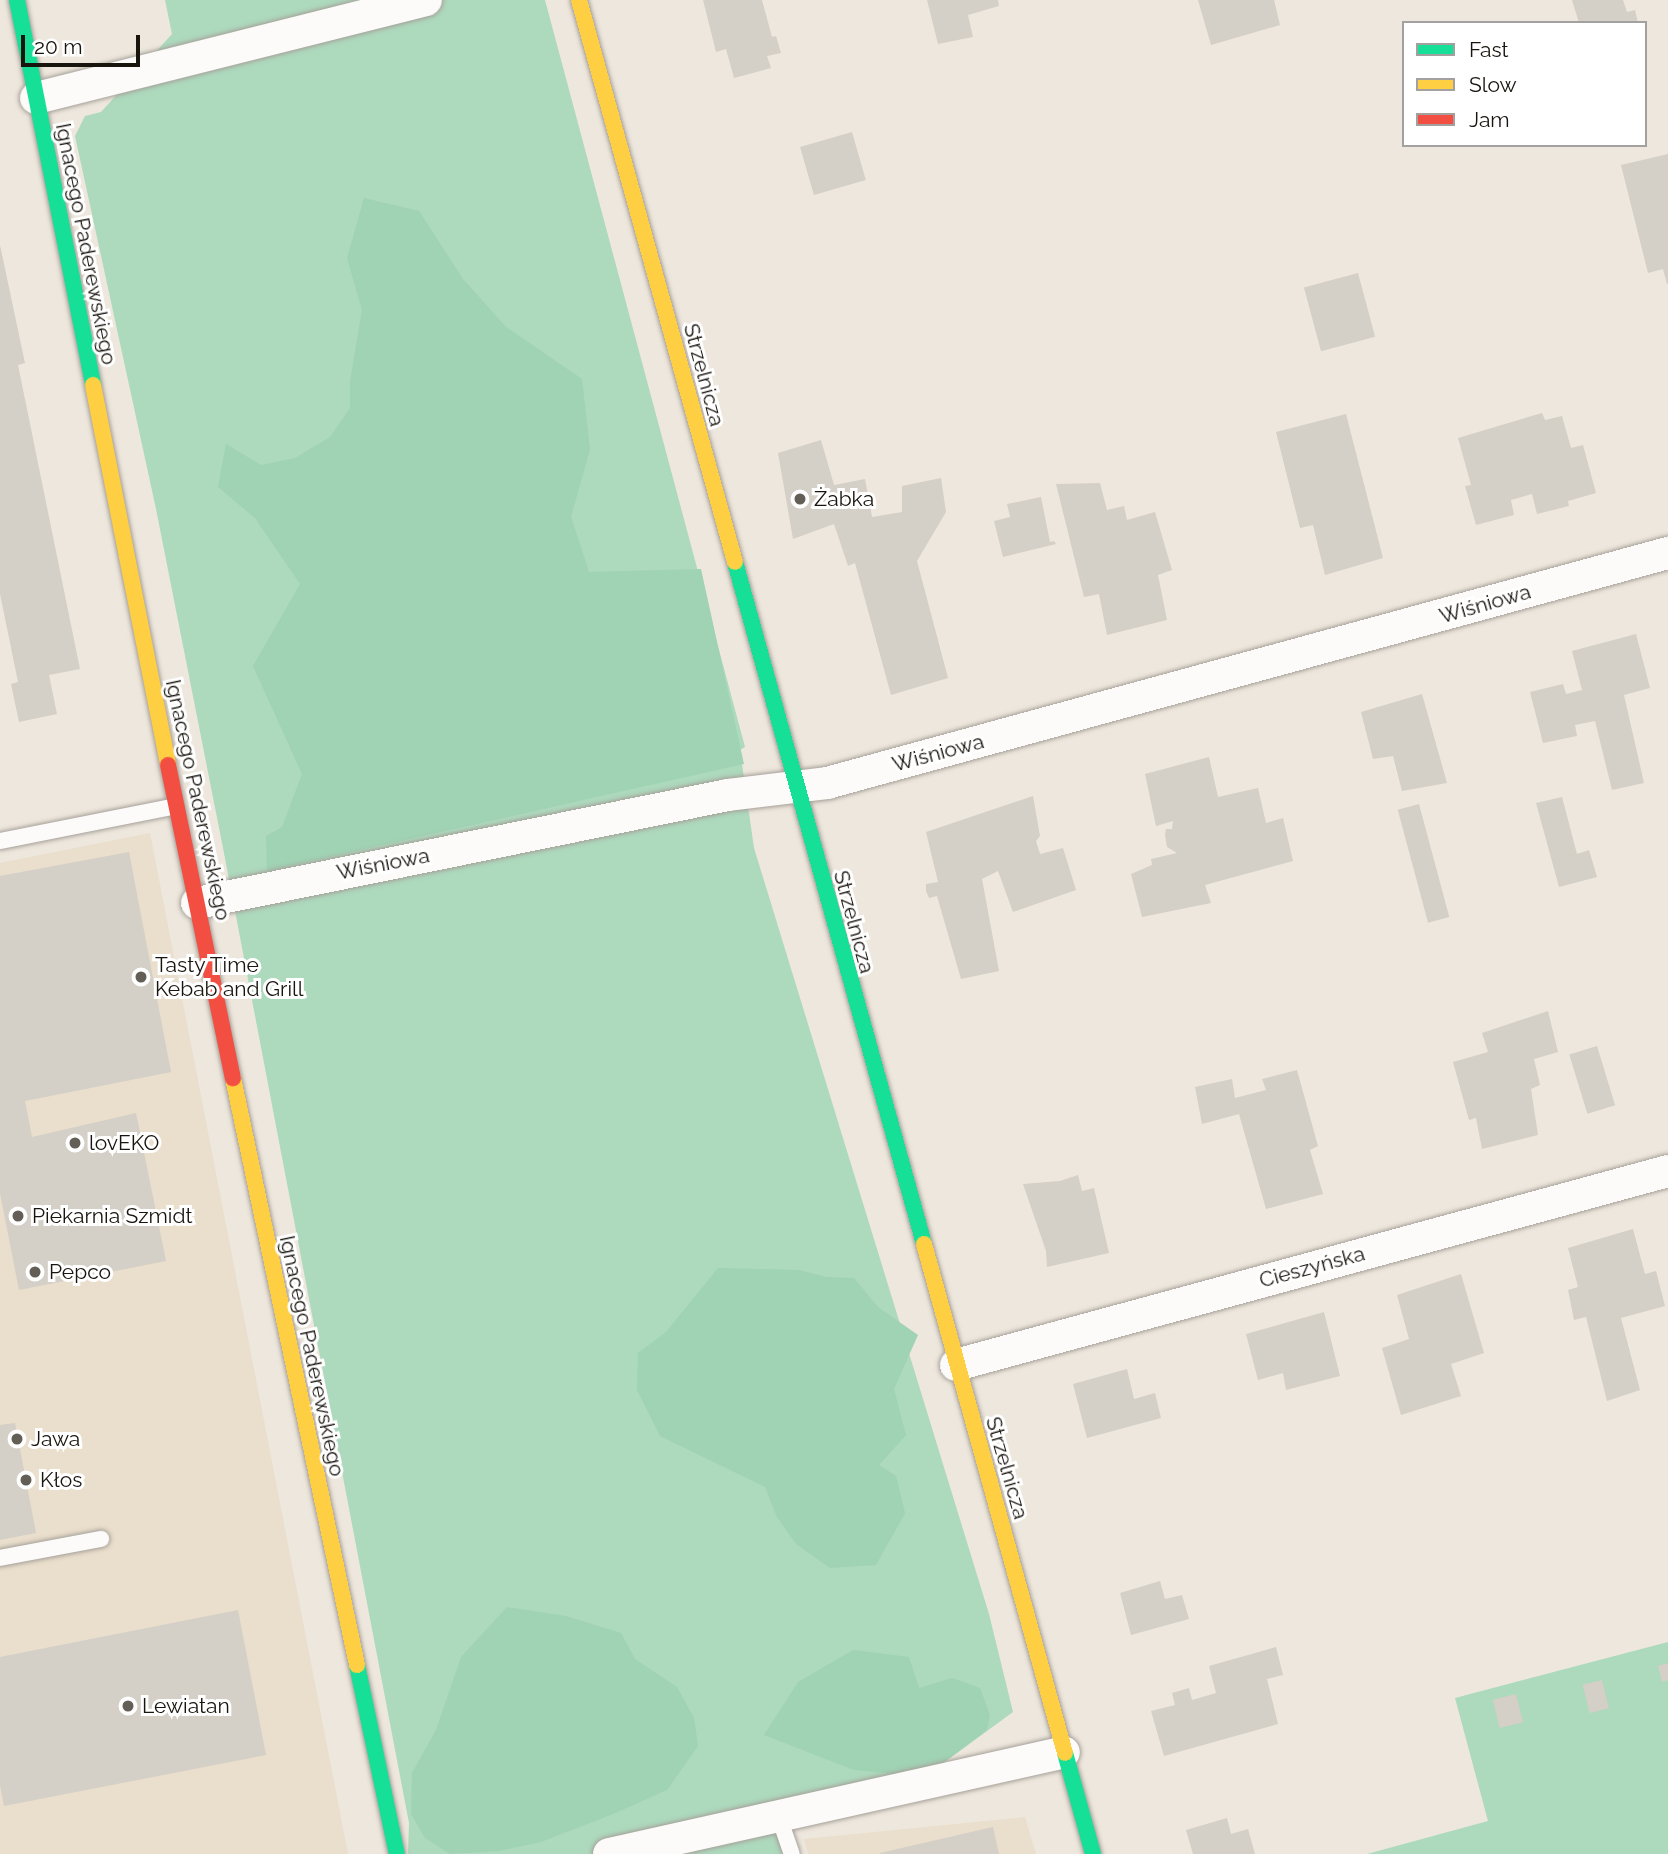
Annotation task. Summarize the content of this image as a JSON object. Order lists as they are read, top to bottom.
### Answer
{
  "streets": {
    "street": [
      "Ignacego Paderewskiego",
      "Strzelnicza",
      "Wiśniowa",
      "Cieszyńska"
    ]
  },
  "crossings": [
    ["Ignacego Paderewskiego", "Wiśniowa"],
    ["Strzelnicza", "Wiśniowa"],
    ["Strzelnicza", "Cieszyńska"]
  ],
  "places": [
    "Żabka",
    "Tasty Time Kebab and Grill",
    "lovEKO",
    "Piekarnia Szmidt",
    "Pepco",
    "Jawa",
    "Kłos",
    "Lewiatan"
  ],
  "legend": ["Fast", "Slow", "Jam"],
  "scale_bar": "20 m"
}
